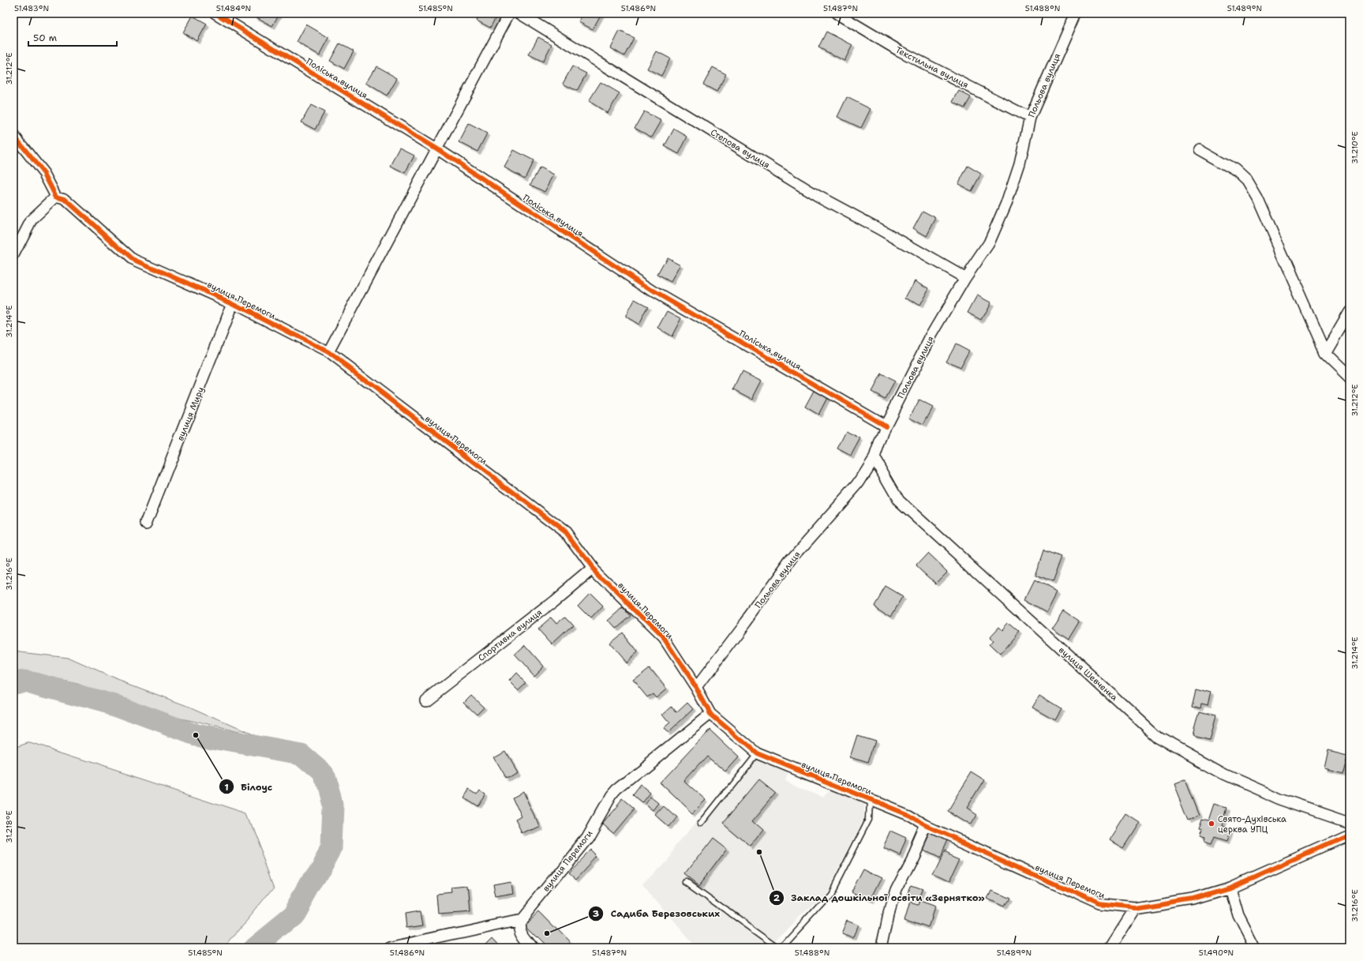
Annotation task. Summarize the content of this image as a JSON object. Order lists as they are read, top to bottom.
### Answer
{
  "streets": {
    "street": [
      "Текстильна вулиця",
      "Поліська вулиця",
      "Польова вулиця",
      "Степова вулиця",
      "вулиця Перемоги",
      "вулиця Миру",
      "Спортивна вулиця",
      "вулиця Шевченка"
    ]
  },
  "crossings": [
    ["Текстильна вулиця", "Польова вулиця"],
    ["Поліська вулиця", "Польова вулиця"],
    ["Польова вулиця", "Степова вулиця"],
    ["Польова вулиця", "вулиця Перемоги"],
    ["Польова вулиця", "вулиця Шевченка"],
    ["вулиця Перемоги", "вулиця Миру"],
    ["вулиця Перемоги", "Спортивна вулиця"]
  ],
  "places": [
    "Білоус",
    "Свято-Духівська церква УПЦ",
    "Заклад дошкільної освіти «Зернятко»",
    "Садиба Березовських"
  ],
  "scale_bar": "50 m",
  "coordinates": [
    "51.483°N",
    "51.484°N",
    "51.485°N",
    "51.486°N",
    "51.487°N",
    "51.488°N",
    "51.489°N",
    "31.212°E",
    "31.210°E",
    "31.214°E",
    "31.216°E",
    "31.218°E",
    "51.490°N"
  ]
}
